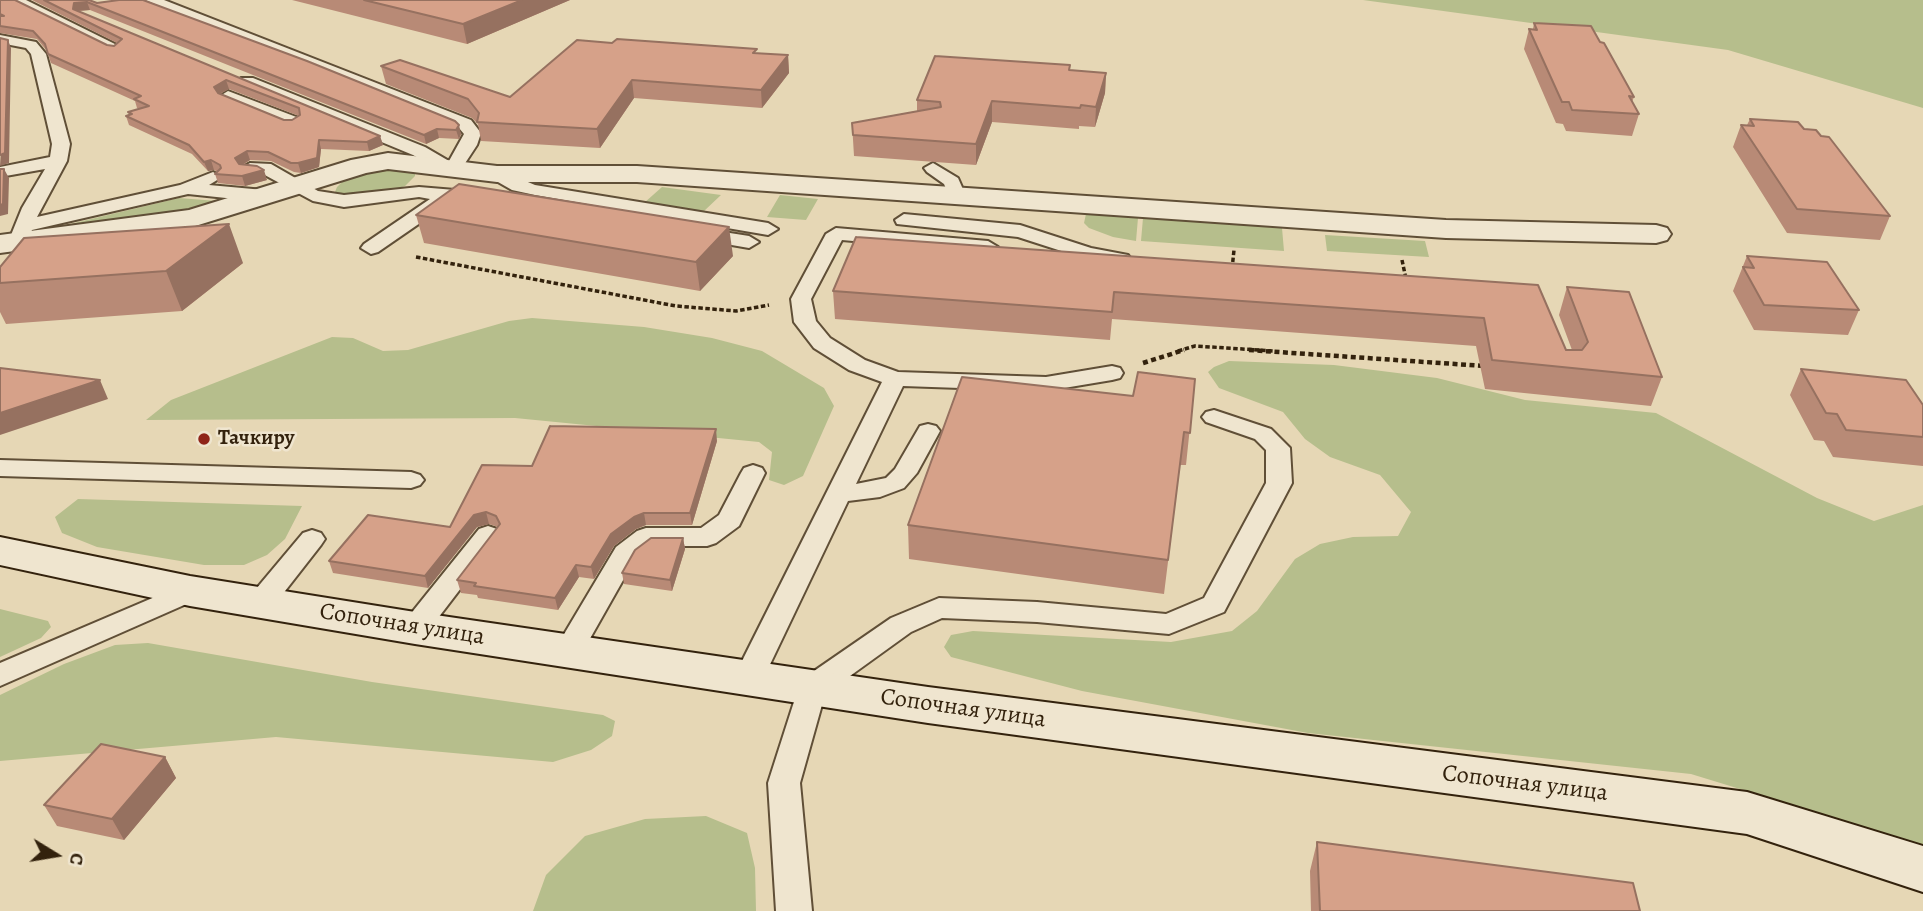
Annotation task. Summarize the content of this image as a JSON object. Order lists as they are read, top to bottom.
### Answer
{
  "streets": {
    "street": ["Сопочная улица"]
  },
  "places": ["Тачкиру"],
  "north": "right"
}
